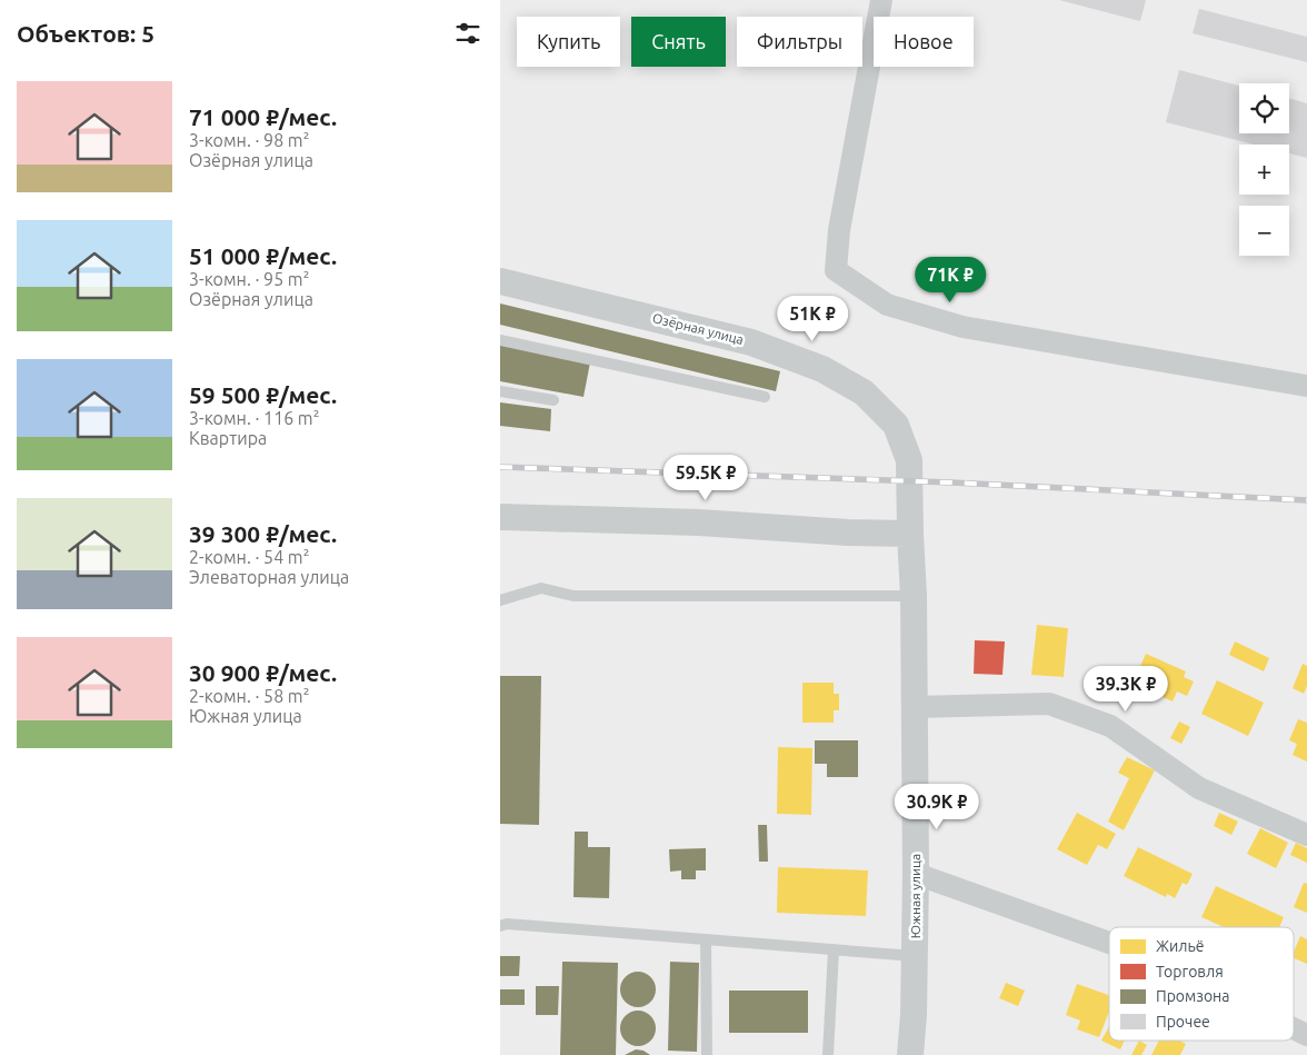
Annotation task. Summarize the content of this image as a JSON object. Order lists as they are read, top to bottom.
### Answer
{
  "streets": {
    "street": ["Озёрная улица", "Южная улица"]
  },
  "crossings": [
    ["Озёрная улица", "Южная улица"]
  ],
  "legend": [
    "Жильё",
    "Торговля",
    "Промзона",
    "Прочее"
  ],
  "page": {
    "heading": "Объектов: 5",
    "chip": [
      "Купить",
      "Снять",
      "Фильтры",
      "Новое"
    ],
    "list": [
      {
        "name": "71 000 ₽/мес.",
        "note": "3-комн. · 98 m² · Озёрная улица"
      },
      {
        "name": "51 000 ₽/мес.",
        "note": "3-комн. · 95 m² · Озёрная улица"
      },
      {
        "name": "59 500 ₽/мес.",
        "note": "3-комн. · 116 m² · Квартира"
      },
      {
        "name": "39 300 ₽/мес.",
        "note": "2-комн. · 54 m² · Элеваторная улица"
      },
      {
        "name": "30 900 ₽/мес.",
        "note": "2-комн. · 58 m² · Южная улица"
      }
    ],
    "map_buttons": ["+", "−"],
    "price": [
      "71K ₽",
      "51K ₽",
      "59.5K ₽",
      "39.3K ₽",
      "30.9K ₽"
    ]
  }
}
